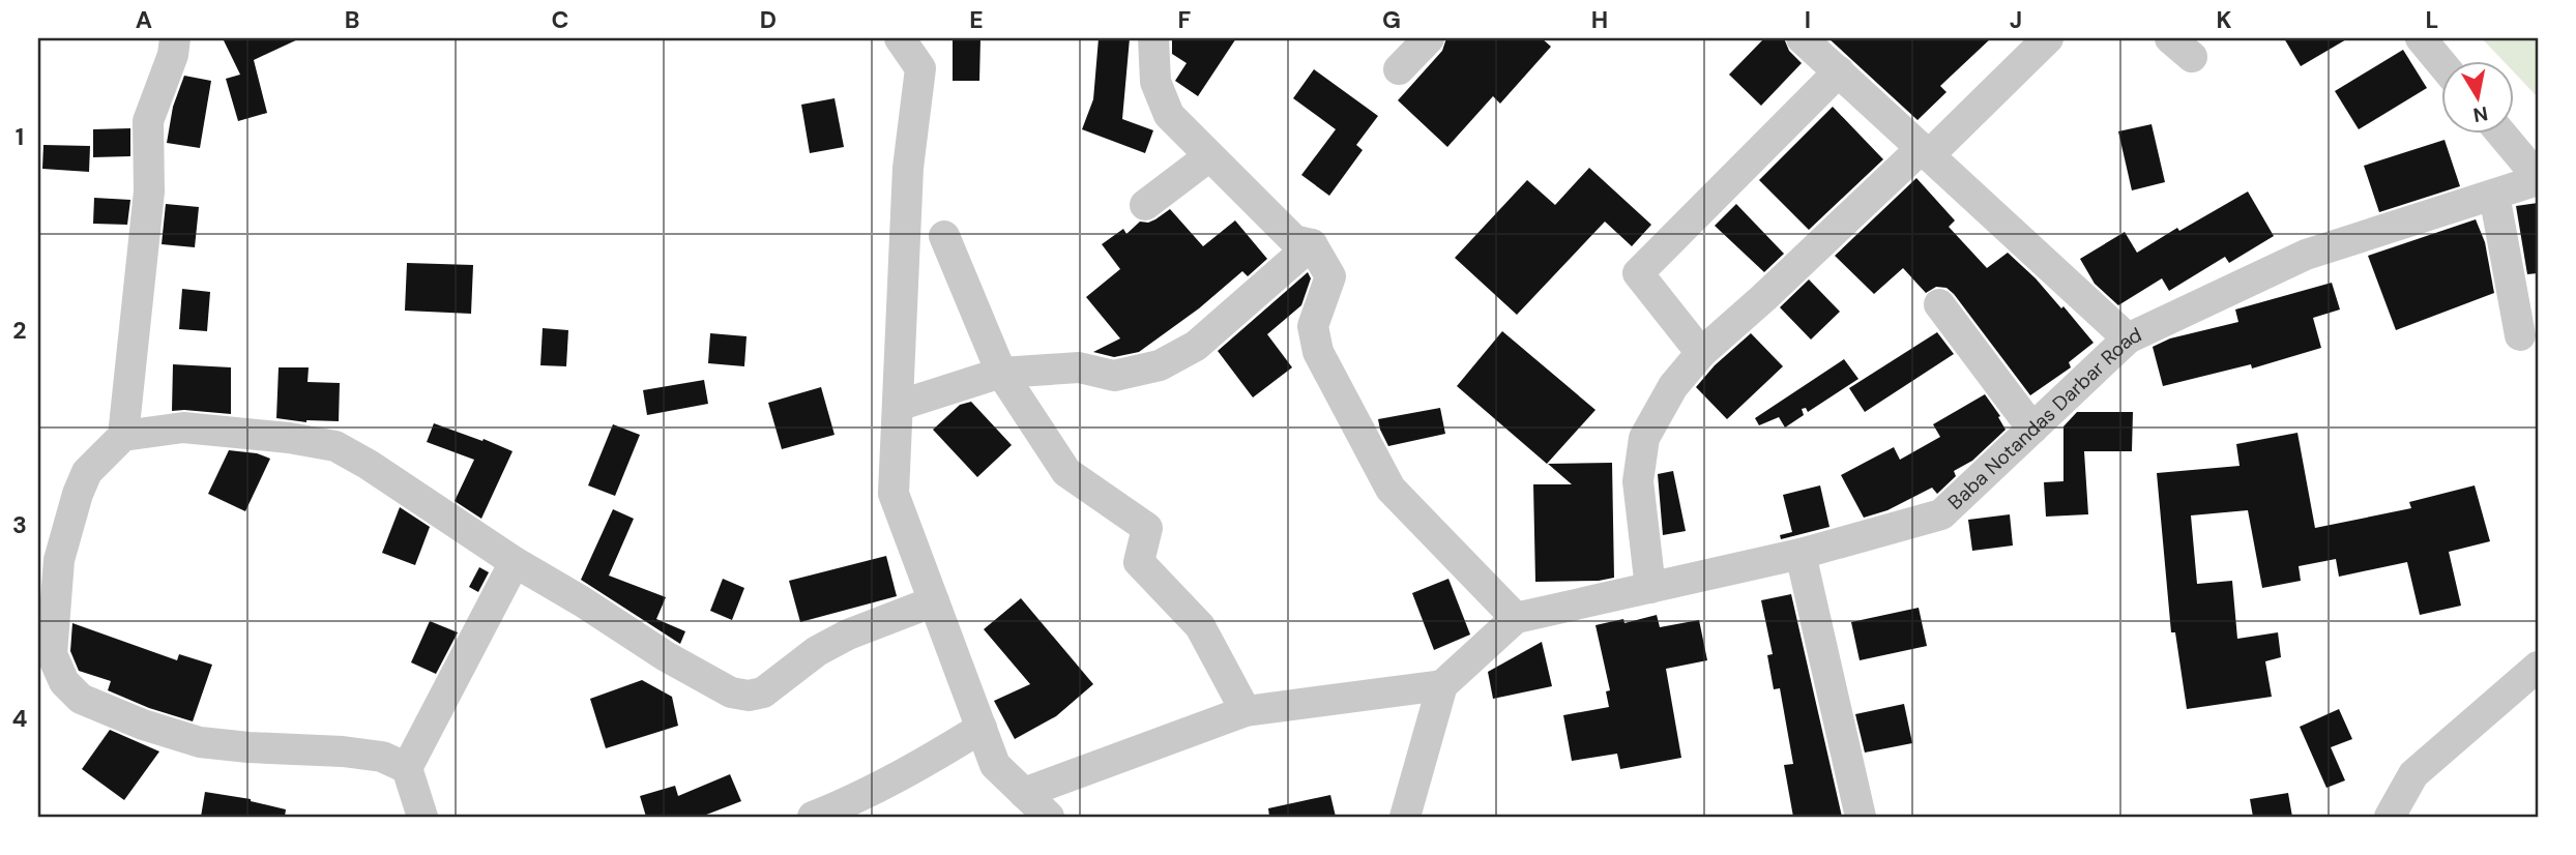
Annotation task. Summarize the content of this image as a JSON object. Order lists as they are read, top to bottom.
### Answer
{
  "streets": {
    "street": ["Baba Notandas Darbar Road"]
  },
  "north": "bottom",
  "grid": {
    "columns": [
      "A",
      "B",
      "C",
      "D",
      "E",
      "F",
      "G",
      "H",
      "I",
      "J",
      "K",
      "L"
    ],
    "rows": [
      "1",
      "2",
      "3",
      "4"
    ]
  }
}
